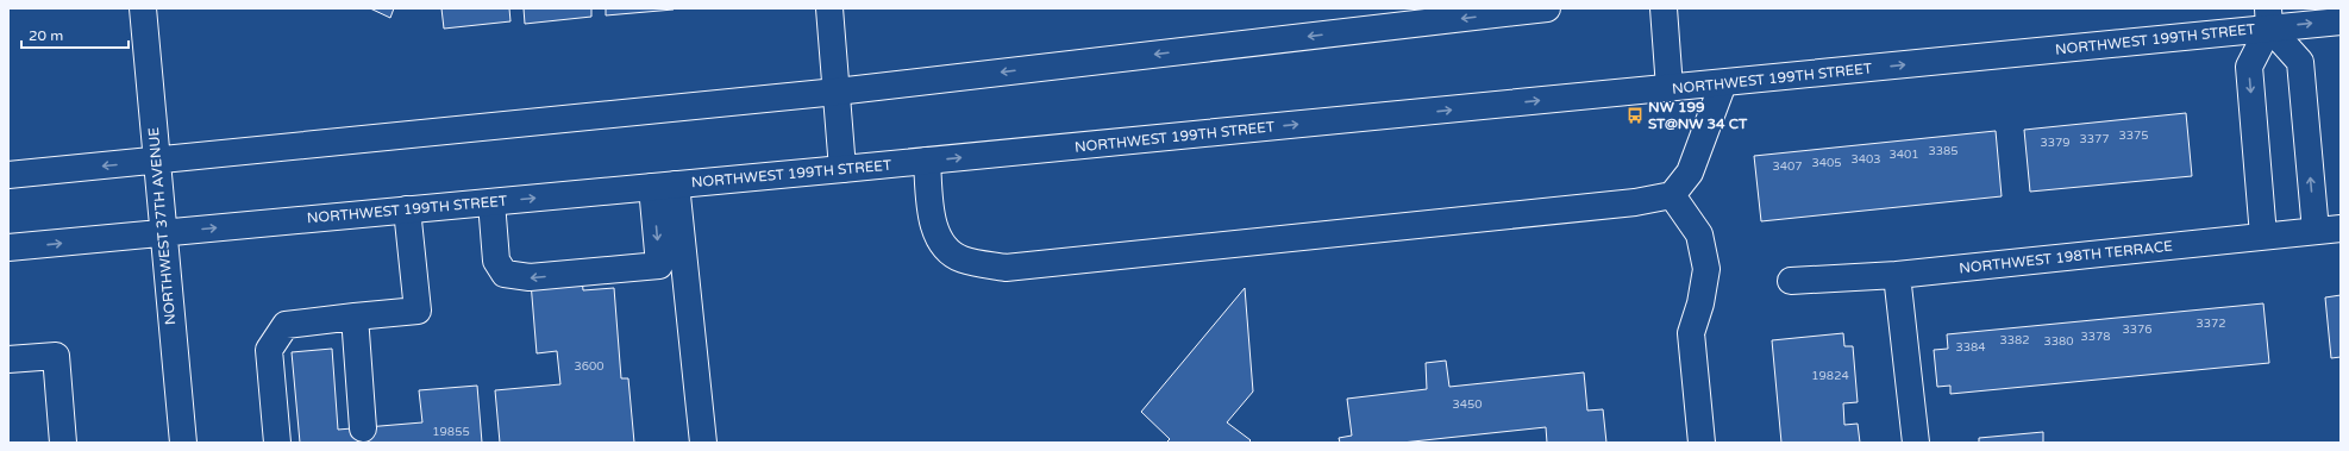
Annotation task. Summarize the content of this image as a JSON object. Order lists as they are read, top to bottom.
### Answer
{
  "streets": {
    "main road": ["NORTHWEST 199TH STREET", "NORTHWEST 37TH AVENUE", "NORTHWEST 198TH TERRACE"]
  },
  "crossings": [
    ["NORTHWEST 199TH STREET", "NORTHWEST 37TH AVENUE"]
  ],
  "places": {
    "bus stop": ["NW 199 ST@NW 34 CT"]
  },
  "house_numbers": [
    "3375",
    "3377",
    "3379",
    "3385",
    "3401",
    "3403",
    "3405",
    "3407",
    "3372",
    "3376",
    "3378",
    "3382",
    "3380",
    "3384",
    "3600",
    "19824",
    "3450",
    "19855"
  ],
  "scale_bar": "20 m"
}
